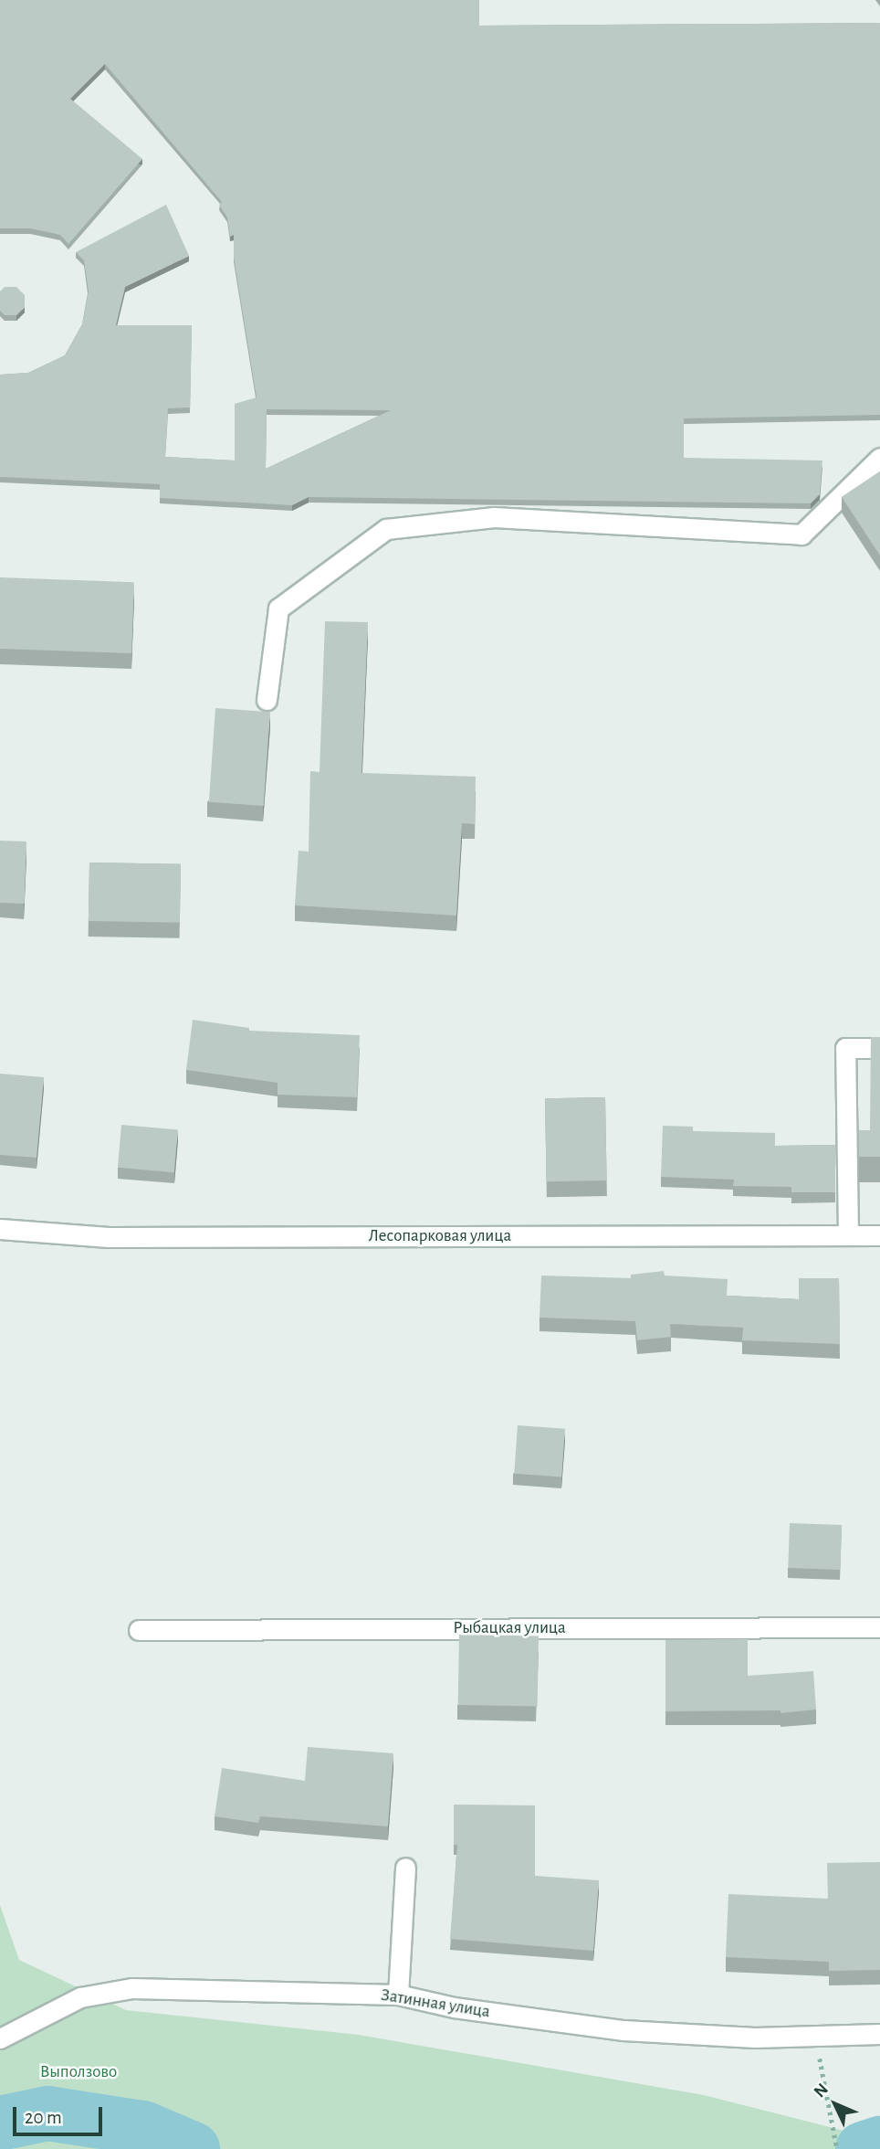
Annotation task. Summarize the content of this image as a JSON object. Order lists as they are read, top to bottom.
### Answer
{
  "streets": {
    "street": ["Лесопарковая улица", "Рыбацкая улица", "Затинная улица"]
  },
  "parks": ["Выползово"],
  "scale_bar": "20 m",
  "north": "top left"
}
